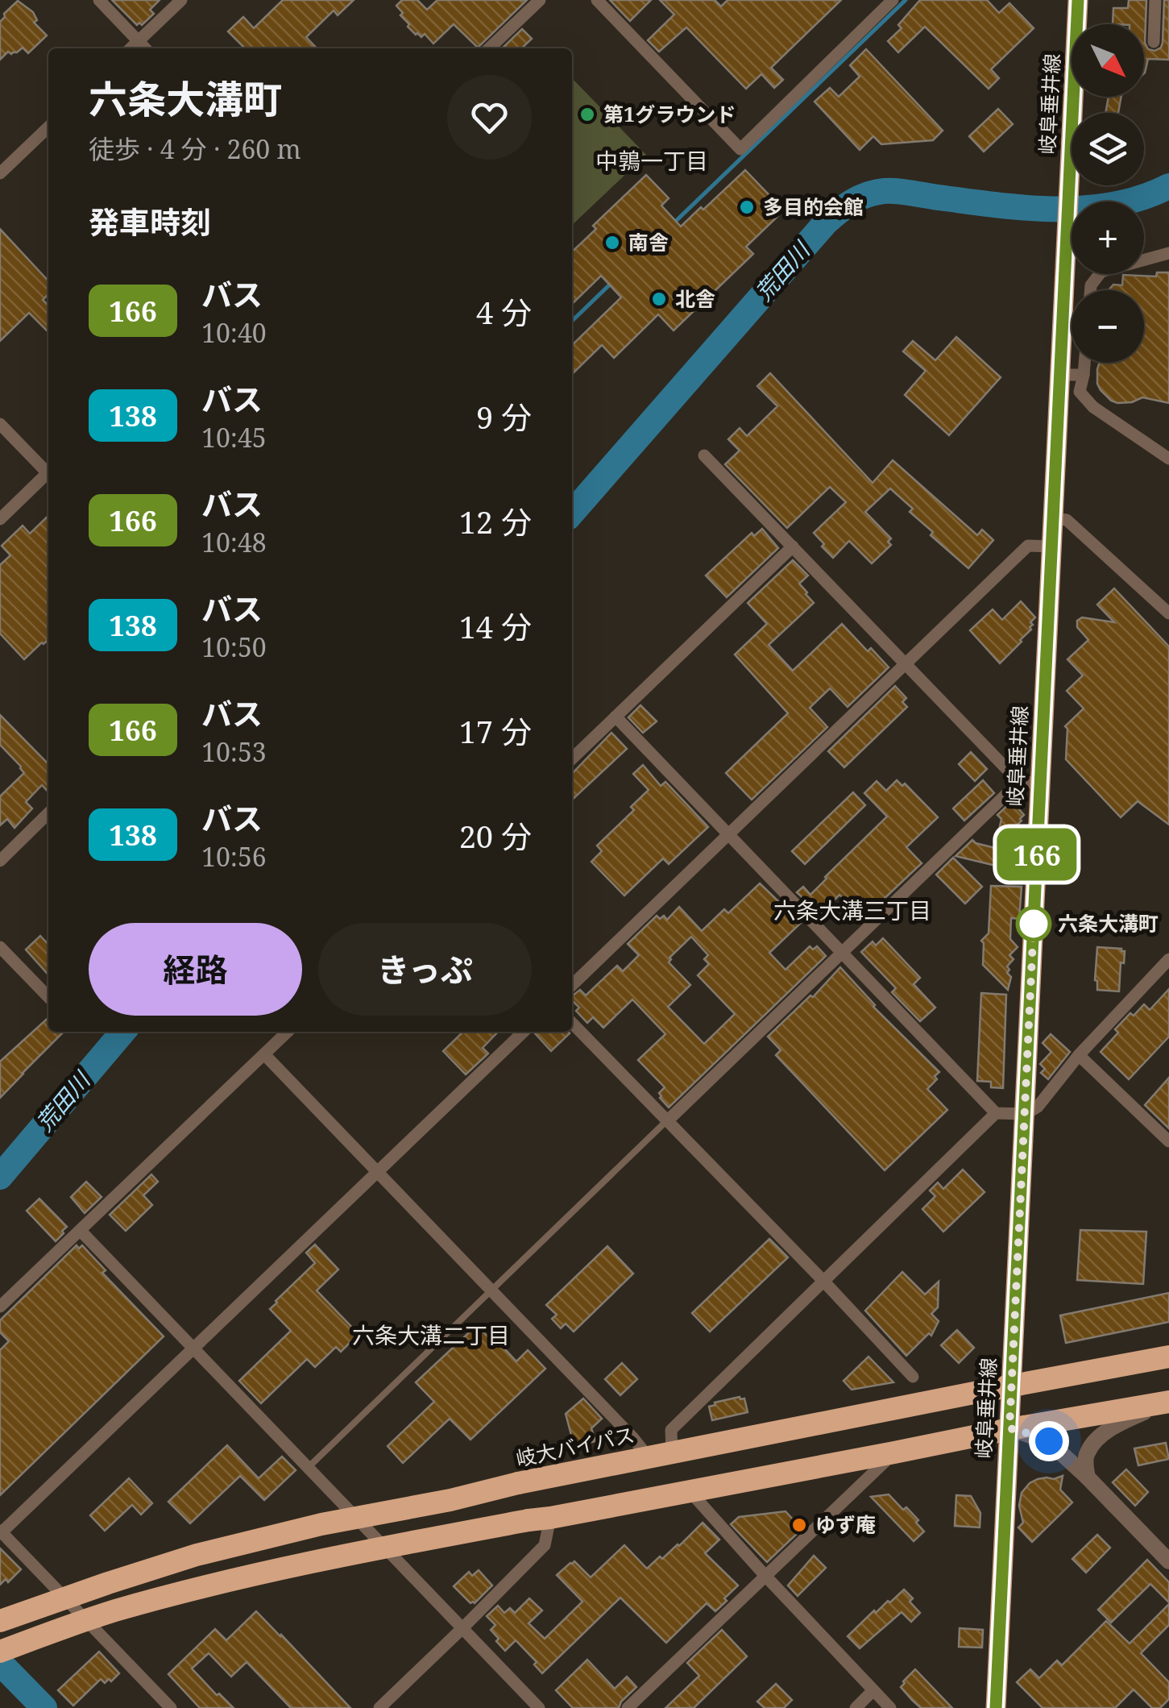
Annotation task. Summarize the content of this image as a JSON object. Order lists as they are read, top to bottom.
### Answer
{
  "streets": {
    "highway": ["岐大バイパス"],
    "main road": ["岐阜垂井線"]
  },
  "crossings": [
    ["岐阜垂井線", "岐大バイパス"]
  ],
  "districts": ["中鶉一丁目", "六条大溝三丁目", "六条大溝二丁目"],
  "water": ["荒田川"],
  "places": [
    "第1グラウンド",
    "多目的会館",
    "南舎",
    "北舎",
    "六条大溝町",
    "ゆず庵"
  ],
  "lines": ["bus line 166"],
  "north": "bottom right",
  "page": {
    "on_map": "166",
    "map_buttons": ["+", "−"],
    "heading": [
      ["六条大溝町", "徒歩 · 4 分 · 260 m"],
      "発車時刻"
    ],
    "list": [
      {
        "mark": "166",
        "name": "バス",
        "note": "10:40",
        "value": "4 分"
      },
      {
        "mark": "138",
        "name": "バス",
        "note": "10:45",
        "value": "9 分"
      },
      {
        "mark": "166",
        "name": "バス",
        "note": "10:48",
        "value": "12 分"
      },
      {
        "mark": "138",
        "name": "バス",
        "note": "10:50",
        "value": "14 分"
      },
      {
        "mark": "166",
        "name": "バス",
        "note": "10:53",
        "value": "17 分"
      },
      {
        "mark": "138",
        "name": "バス",
        "note": "10:56",
        "value": "20 分"
      }
    ],
    "buttons": ["経路", "きっぷ"]
  }
}
